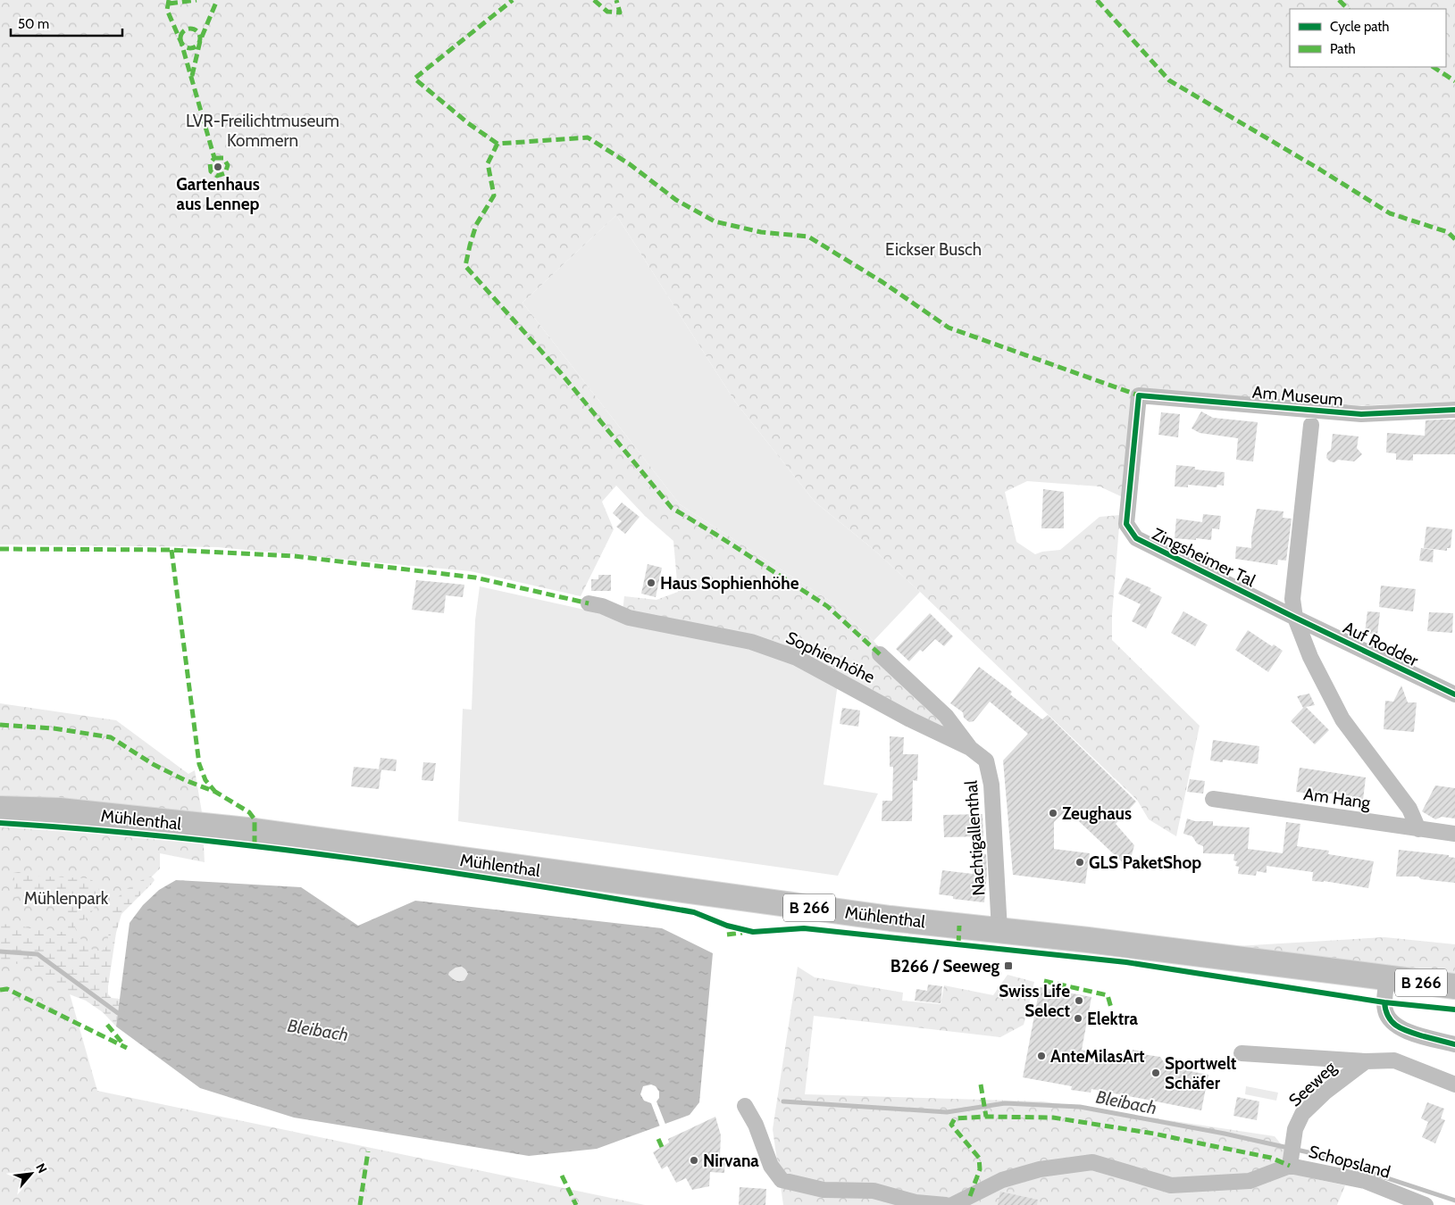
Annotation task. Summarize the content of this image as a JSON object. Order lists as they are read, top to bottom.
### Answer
{
  "streets": {
    "main road": ["Mühlenthal", "B 266"],
    "street": [
      "Am Museum",
      "Zingsheimer Tal",
      "Auf Rodder",
      "Sophienhöhe",
      "Am Hang",
      "Nachtigallenthal",
      "Seeweg",
      "Schopsland"
    ]
  },
  "crossings": [
    ["Am Museum", "Zingsheimer Tal"],
    ["Zingsheimer Tal", "Auf Rodder"],
    ["Sophienhöhe", "Nachtigallenthal"],
    ["Mühlenthal", "Nachtigallenthal"],
    ["Mühlenthal", "B 266"],
    ["Nachtigallenthal", "B 266"],
    ["Seeweg", "Schopsland"]
  ],
  "water": ["Bleibach"],
  "parks": ["LVR-Freilichtmuseum Kommern", "Eickser Busch", "Mühlenpark"],
  "places": {
    "other": [
      "Gartenhaus aus Lennep",
      "Haus Sophienhöhe",
      "Zeughaus",
      "GLS PaketShop",
      "Swiss Life Select",
      "Elektra",
      "AnteMilasArt",
      "Sportwelt Schäfer",
      "Nirvana"
    ],
    "transit": ["B266 / Seeweg"]
  },
  "legend": ["Cycle path", "Path"],
  "scale_bar": "50 m",
  "north": "top right"
}
